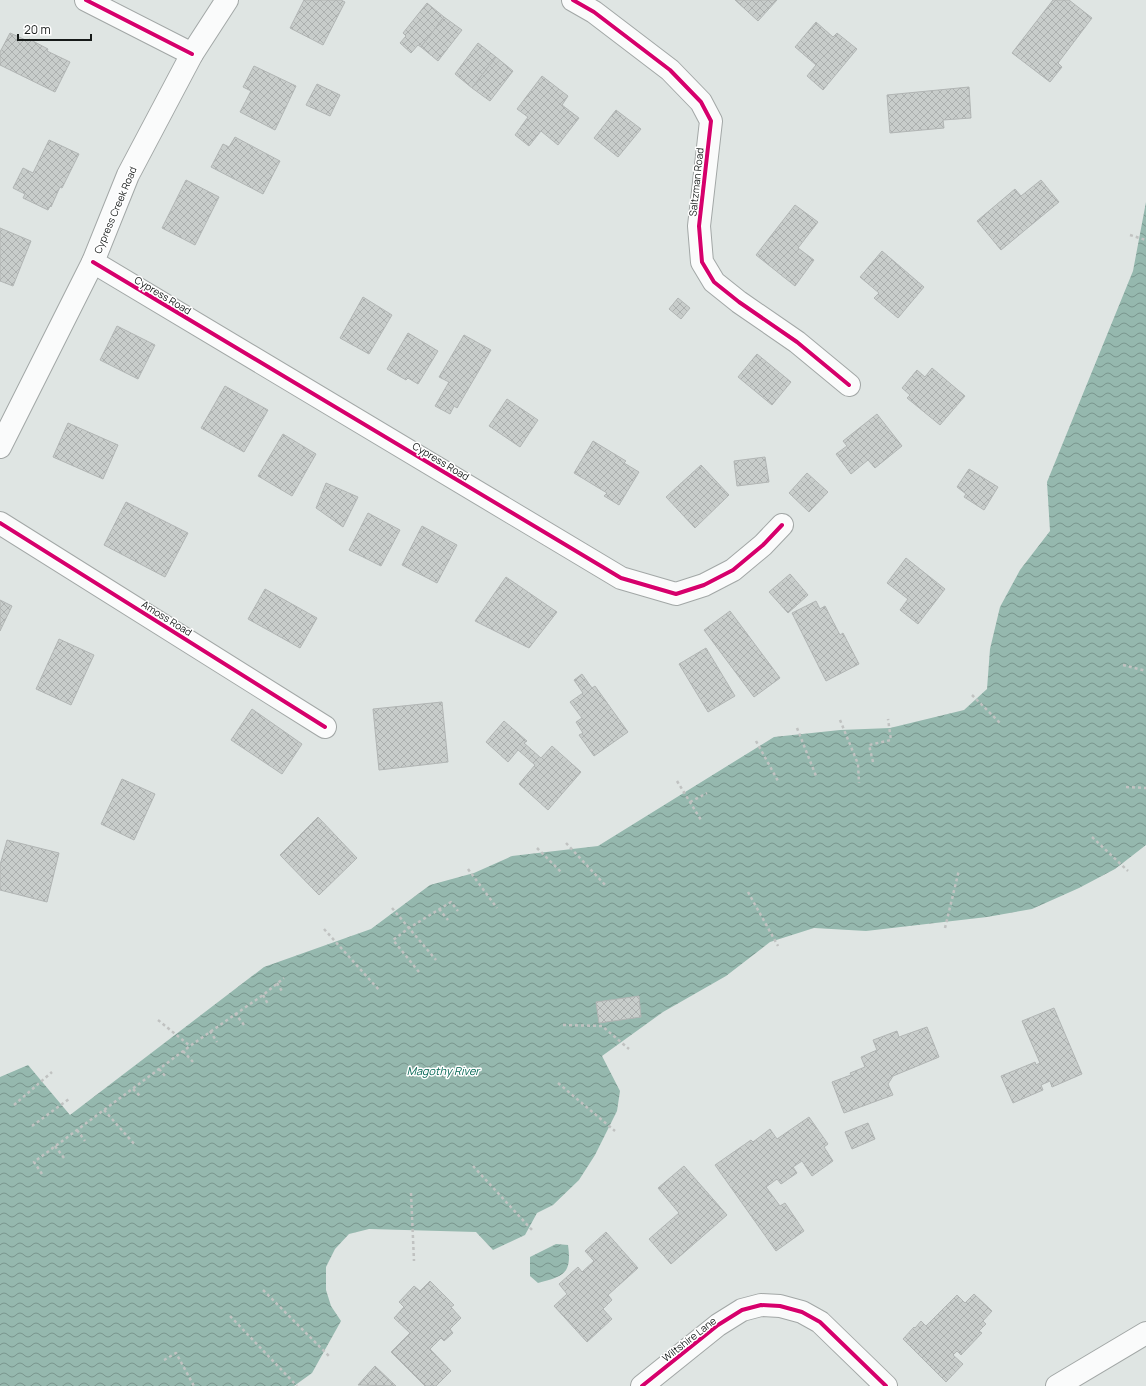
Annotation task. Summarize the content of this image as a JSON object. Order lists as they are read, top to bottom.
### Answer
{
  "streets": {
    "street": [
      "Saltzman Road",
      "Cypress Creek Road",
      "Cypress Road",
      "Amoss Road",
      "Wiltshire Lane"
    ]
  },
  "crossings": [
    ["Cypress Creek Road", "Cypress Road"]
  ],
  "water": ["Magothy River"],
  "scale_bar": "20 m"
}
